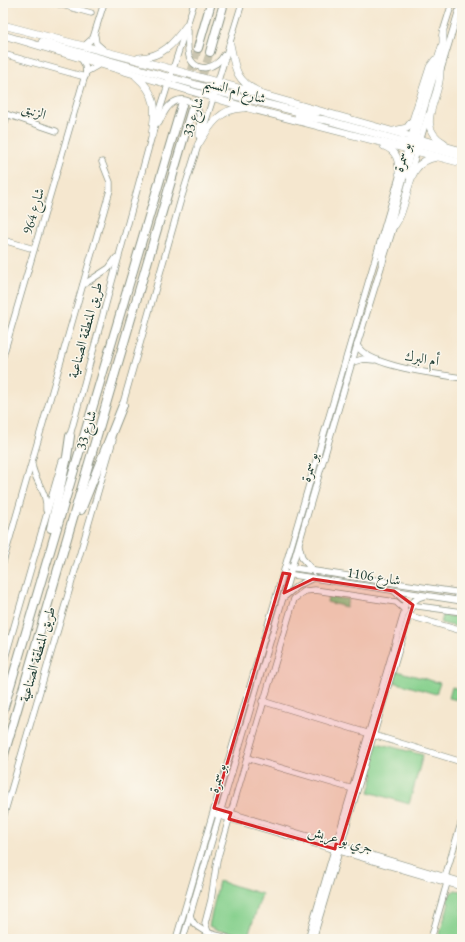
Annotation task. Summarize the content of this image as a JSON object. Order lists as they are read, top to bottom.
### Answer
{
  "streets": {
    "highway": ["شارع 33"],
    "main road": ["شارع ام السنيم"],
    "street": [
      "الزنبق",
      "بو سمرة",
      "شارع 964",
      "طريق المنطقة الصناعية",
      "أم البرك",
      "شارع 1106",
      "جري بو عريش"
    ]
  },
  "crossings": [
    ["شارع ام السنيم", "شارع 33"],
    ["شارع ام السنيم", "بو سمرة"],
    ["شارع ام السنيم", "طريق المنطقة الصناعية"],
    ["شارع 33", "طريق المنطقة الصناعية"],
    ["بو سمرة", "أم البرك"],
    ["بو سمرة", "شارع 1106"],
    ["بو سمرة", "جري بو عريش"]
  ]
}
